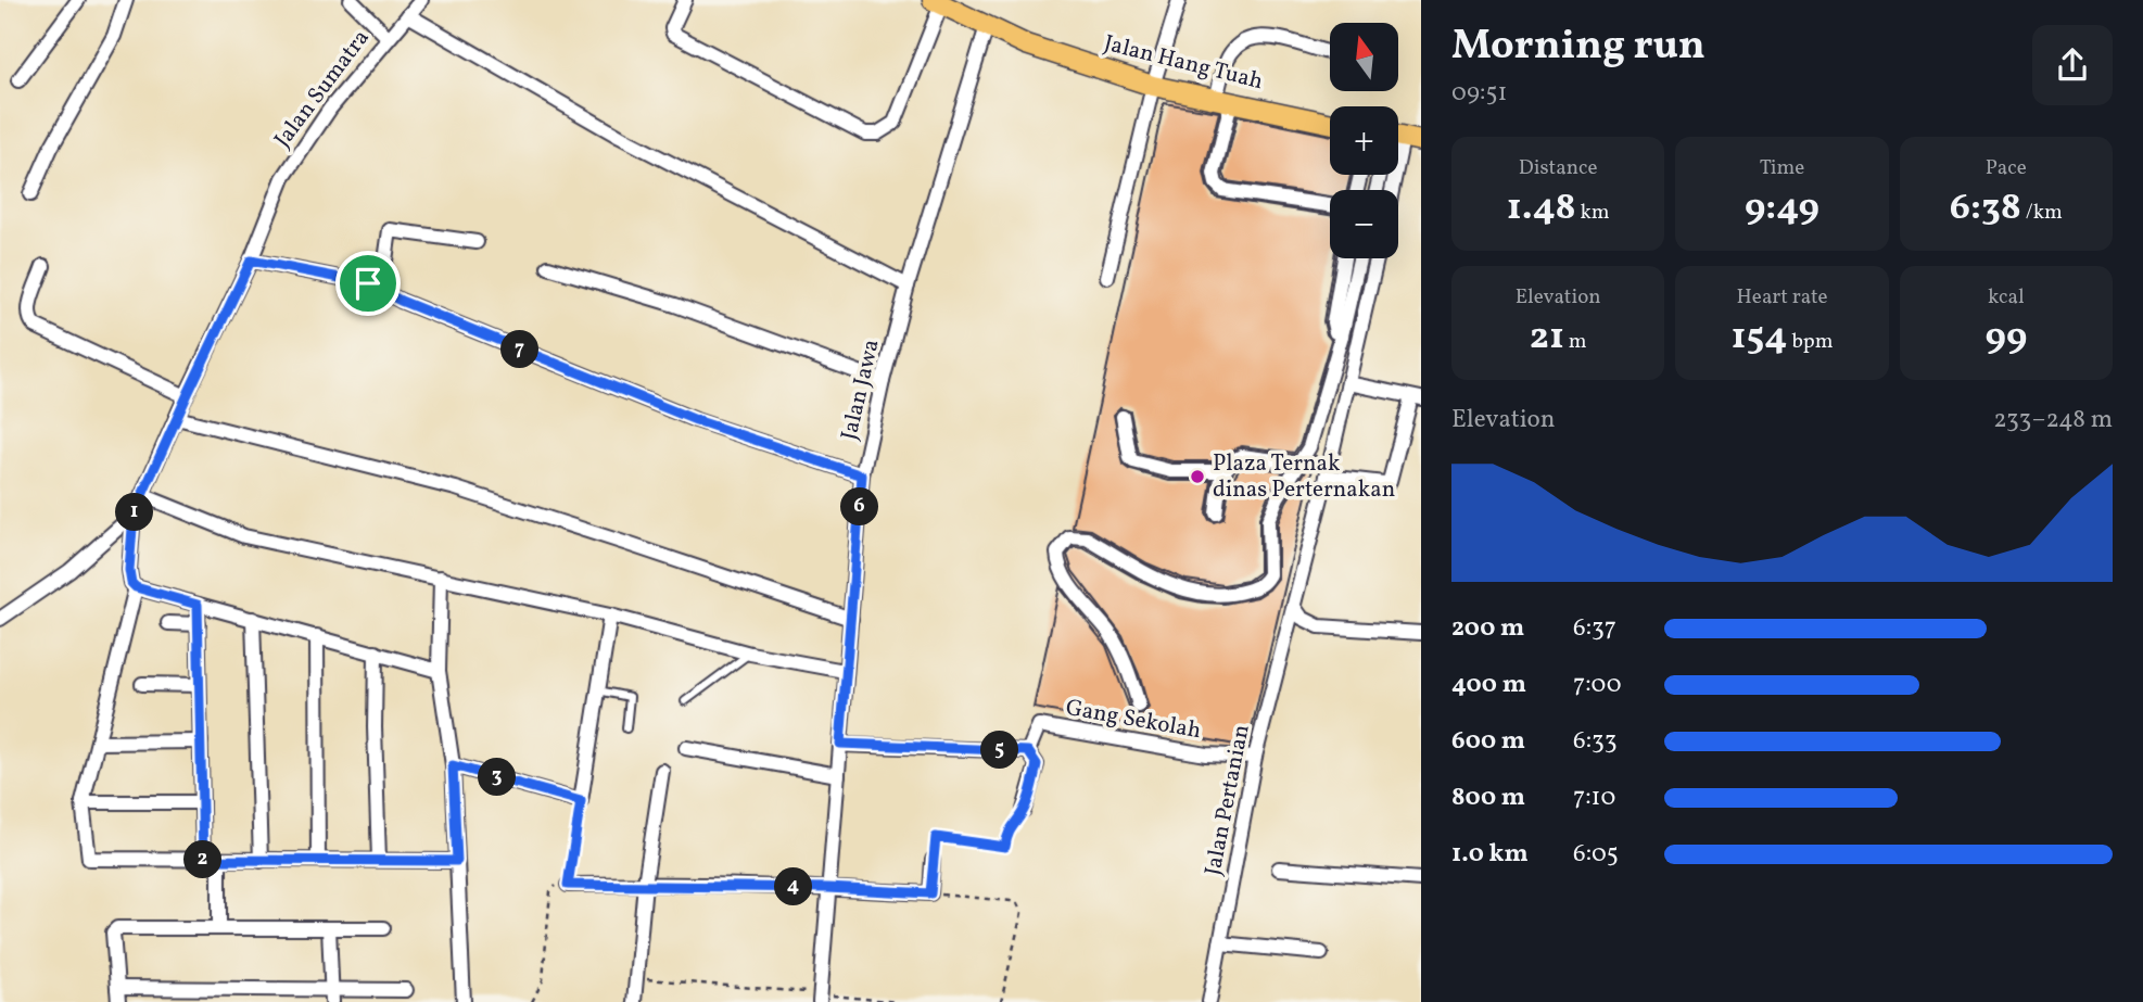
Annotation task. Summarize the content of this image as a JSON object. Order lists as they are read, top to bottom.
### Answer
{
  "streets": {
    "main road": ["Jalan Hang Tuah"],
    "street": [
      "Jalan Sumatra",
      "Jalan Jawa",
      "Gang Sekolah",
      "Jalan Pertanian"
    ]
  },
  "crossings": [
    ["Jalan Hang Tuah", "Jalan Jawa"],
    ["Gang Sekolah", "Jalan Pertanian"]
  ],
  "places": ["Plaza Ternak dinas Perternakan"],
  "north": "top",
  "page": {
    "heading": ["Morning run", "09:51"],
    "map_buttons": ["+", "−"],
    "stats": [
      ["Distance", "1.48 km"],
      ["Time", "9:49"],
      ["Pace", "6:38 /km"],
      ["Elevation", "21 m"],
      ["Heart rate", "154 bpm"],
      ["kcal", "99"]
    ],
    "pins": [
      "7",
      "6",
      "1",
      "5",
      "3",
      "2",
      "4"
    ],
    "chart": ["Elevation", "233–248 m"],
    "list": [
      {
        "name": "200 m",
        "note": "6:37"
      },
      {
        "name": "400 m",
        "note": "7:00"
      },
      {
        "name": "600 m",
        "note": "6:33"
      },
      {
        "name": "800 m",
        "note": "7:10"
      },
      {
        "name": "1.0 km",
        "note": "6:05"
      }
    ]
  }
}
